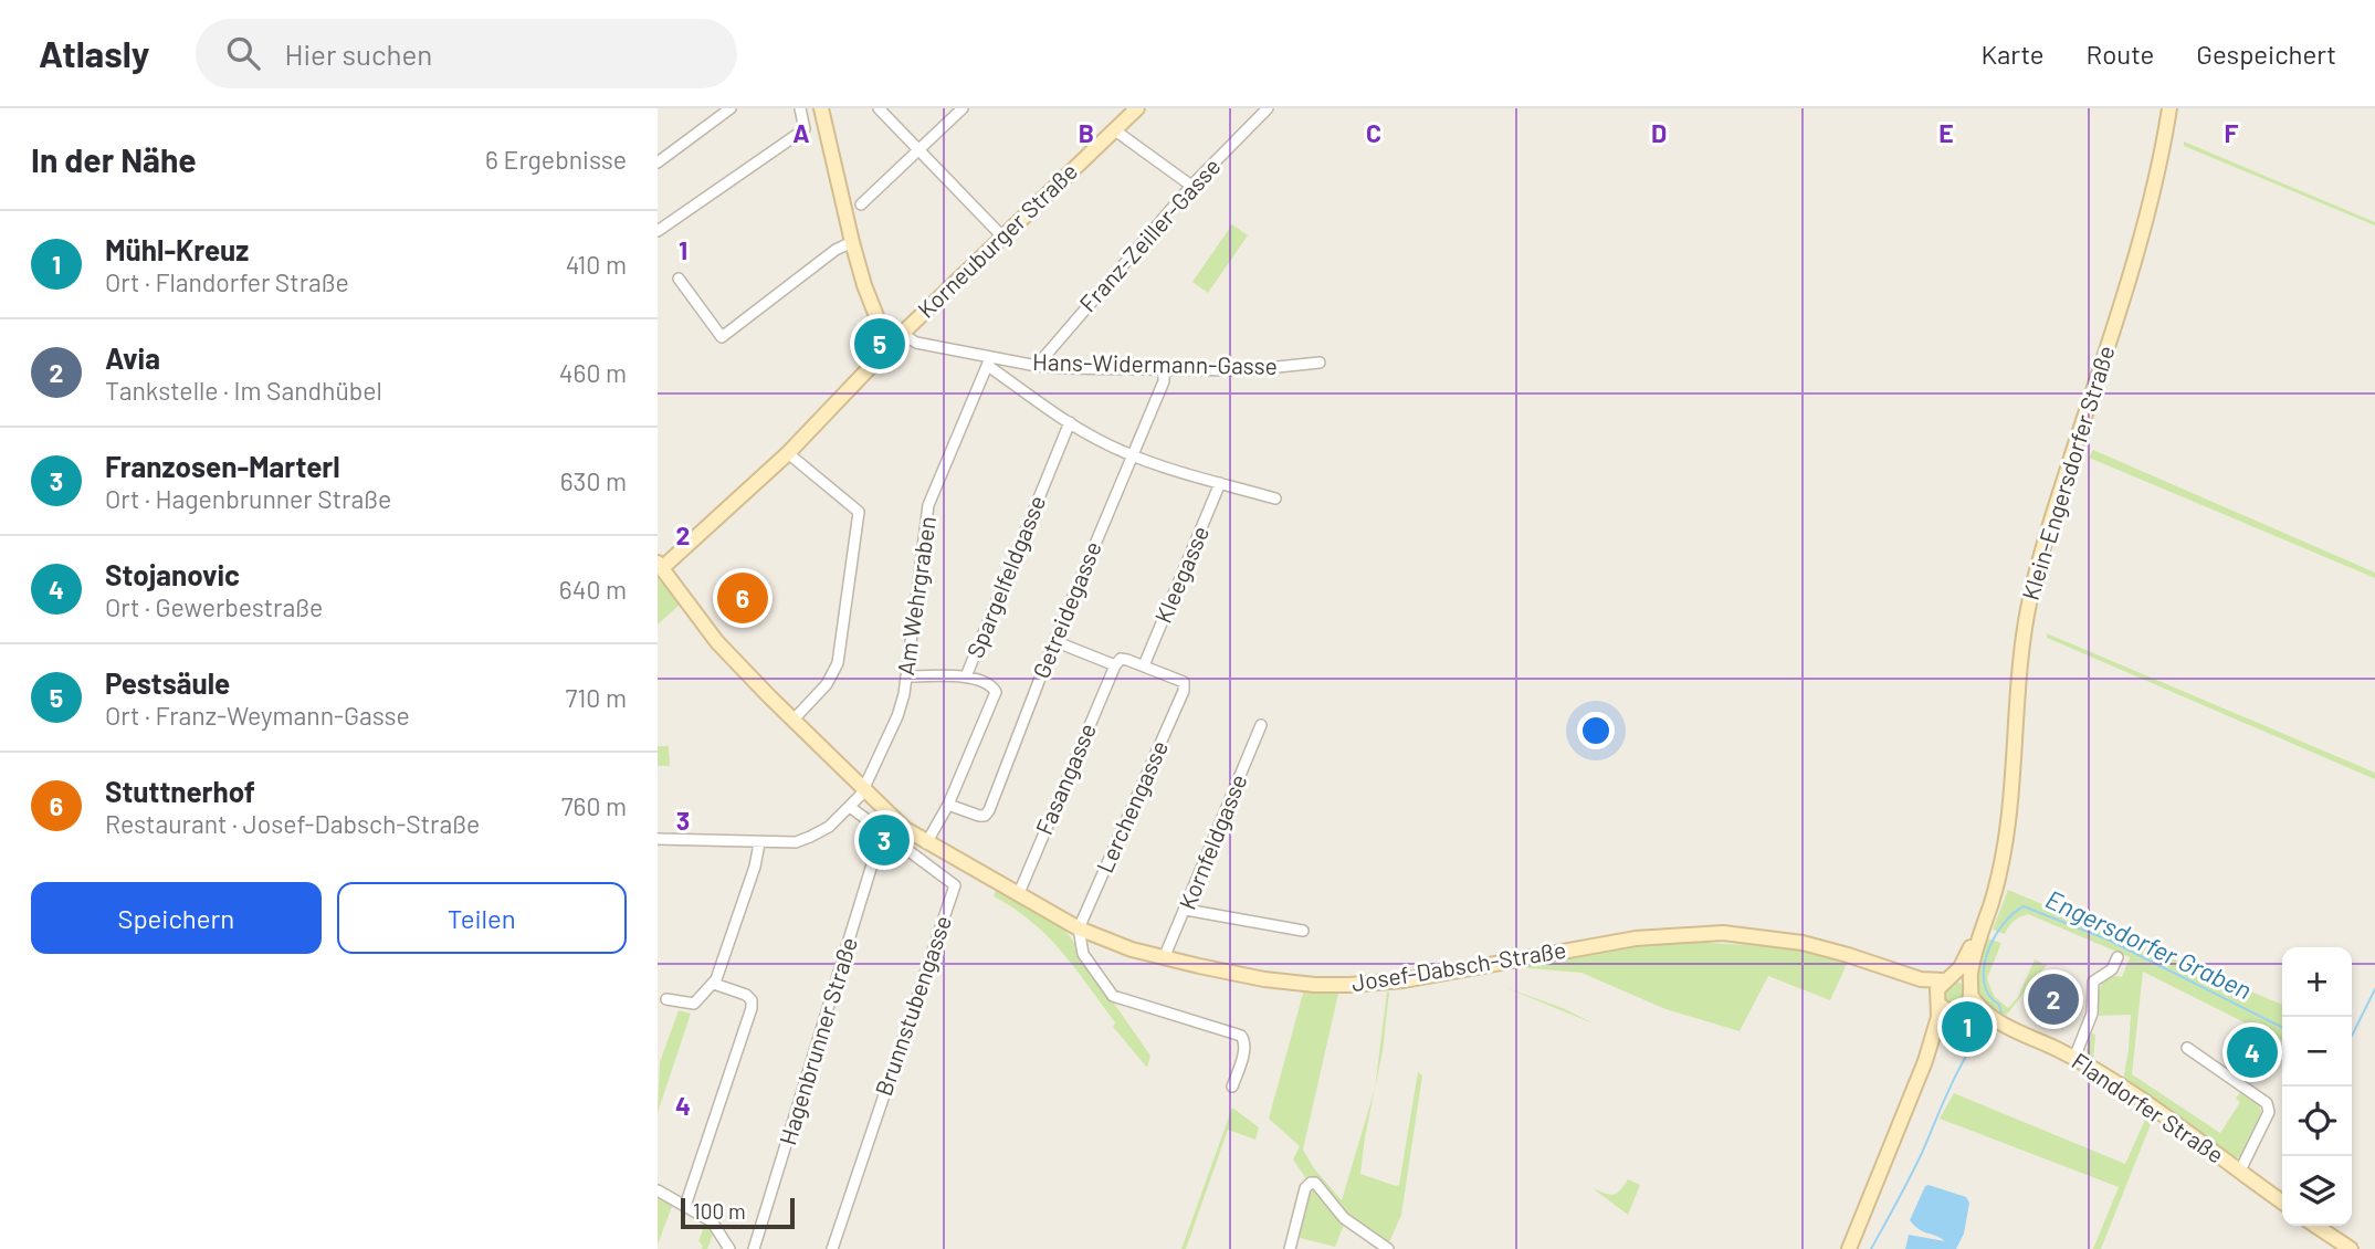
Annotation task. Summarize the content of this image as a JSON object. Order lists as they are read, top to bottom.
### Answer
{
  "streets": {
    "main road": [
      "Korneuburger Straße",
      "Klein-Engersdorfer Straße",
      "Josef-Dabsch-Straße",
      "Flandorfer Straße"
    ],
    "street": [
      "Franz-Zeiller-Gasse",
      "Hans-Widermann-Gasse",
      "Kleegasse",
      "Spargelfeldgasse",
      "Am Wehrgraben",
      "Getreidegasse",
      "Fasangasse",
      "Lerchengasse",
      "Kornfeldgasse",
      "Brunnstubengasse",
      "Hagenbrunner Straße"
    ]
  },
  "crossings": [
    ["Franz-Zeiller-Gasse", "Hans-Widermann-Gasse"],
    ["Korneuburger Straße", "Hans-Widermann-Gasse"],
    ["Korneuburger Straße", "Josef-Dabsch-Straße"],
    ["Hans-Widermann-Gasse", "Am Wehrgraben"],
    ["Hans-Widermann-Gasse", "Getreidegasse"],
    ["Klein-Engersdorfer Straße", "Josef-Dabsch-Straße"],
    ["Klein-Engersdorfer Straße", "Flandorfer Straße"],
    ["Kleegasse", "Lerchengasse"],
    ["Spargelfeldgasse", "Am Wehrgraben"],
    ["Am Wehrgraben", "Josef-Dabsch-Straße"],
    ["Am Wehrgraben", "Brunnstubengasse"],
    ["Fasangasse", "Josef-Dabsch-Straße"],
    ["Lerchengasse", "Josef-Dabsch-Straße"],
    ["Kornfeldgasse", "Josef-Dabsch-Straße"],
    ["Josef-Dabsch-Straße", "Flandorfer Straße"],
    ["Brunnstubengasse", "Hagenbrunner Straße"]
  ],
  "water": ["Engersdorfer Graben"],
  "scale_bar": "100 m",
  "page": {
    "header": "Atlasly",
    "search": "Hier suchen",
    "nav": ["Karte", "Route", "Gespeichert"],
    "heading": ["In der Nähe", "6 Ergebnisse"],
    "list": [
      {
        "mark": "1",
        "name": "Mühl-Kreuz",
        "note": "Ort · Flandorfer Straße",
        "value": "410 m"
      },
      {
        "mark": "2",
        "name": "Avia",
        "note": "Tankstelle · Im Sandhübel",
        "value": "460 m"
      },
      {
        "mark": "3",
        "name": "Franzosen-Marterl",
        "note": "Ort · Hagenbrunner Straße",
        "value": "630 m"
      },
      {
        "mark": "4",
        "name": "Stojanovic",
        "note": "Ort · Gewerbestraße",
        "value": "640 m"
      },
      {
        "mark": "5",
        "name": "Pestsäule",
        "note": "Ort · Franz-Weymann-Gasse",
        "value": "710 m"
      },
      {
        "mark": "6",
        "name": "Stuttnerhof",
        "note": "Restaurant · Josef-Dabsch-Straße",
        "value": "760 m"
      }
    ],
    "pins": [
      "5",
      "6",
      "3",
      "2",
      "1",
      "4"
    ],
    "buttons": ["Speichern", "Teilen"],
    "map_buttons": ["+", "−"],
    "scale": "100 m"
  },
  "grid": {
    "columns": [
      "A",
      "B",
      "C",
      "D",
      "E",
      "F"
    ],
    "rows": [
      "1",
      "2",
      "3",
      "4"
    ]
  }
}
